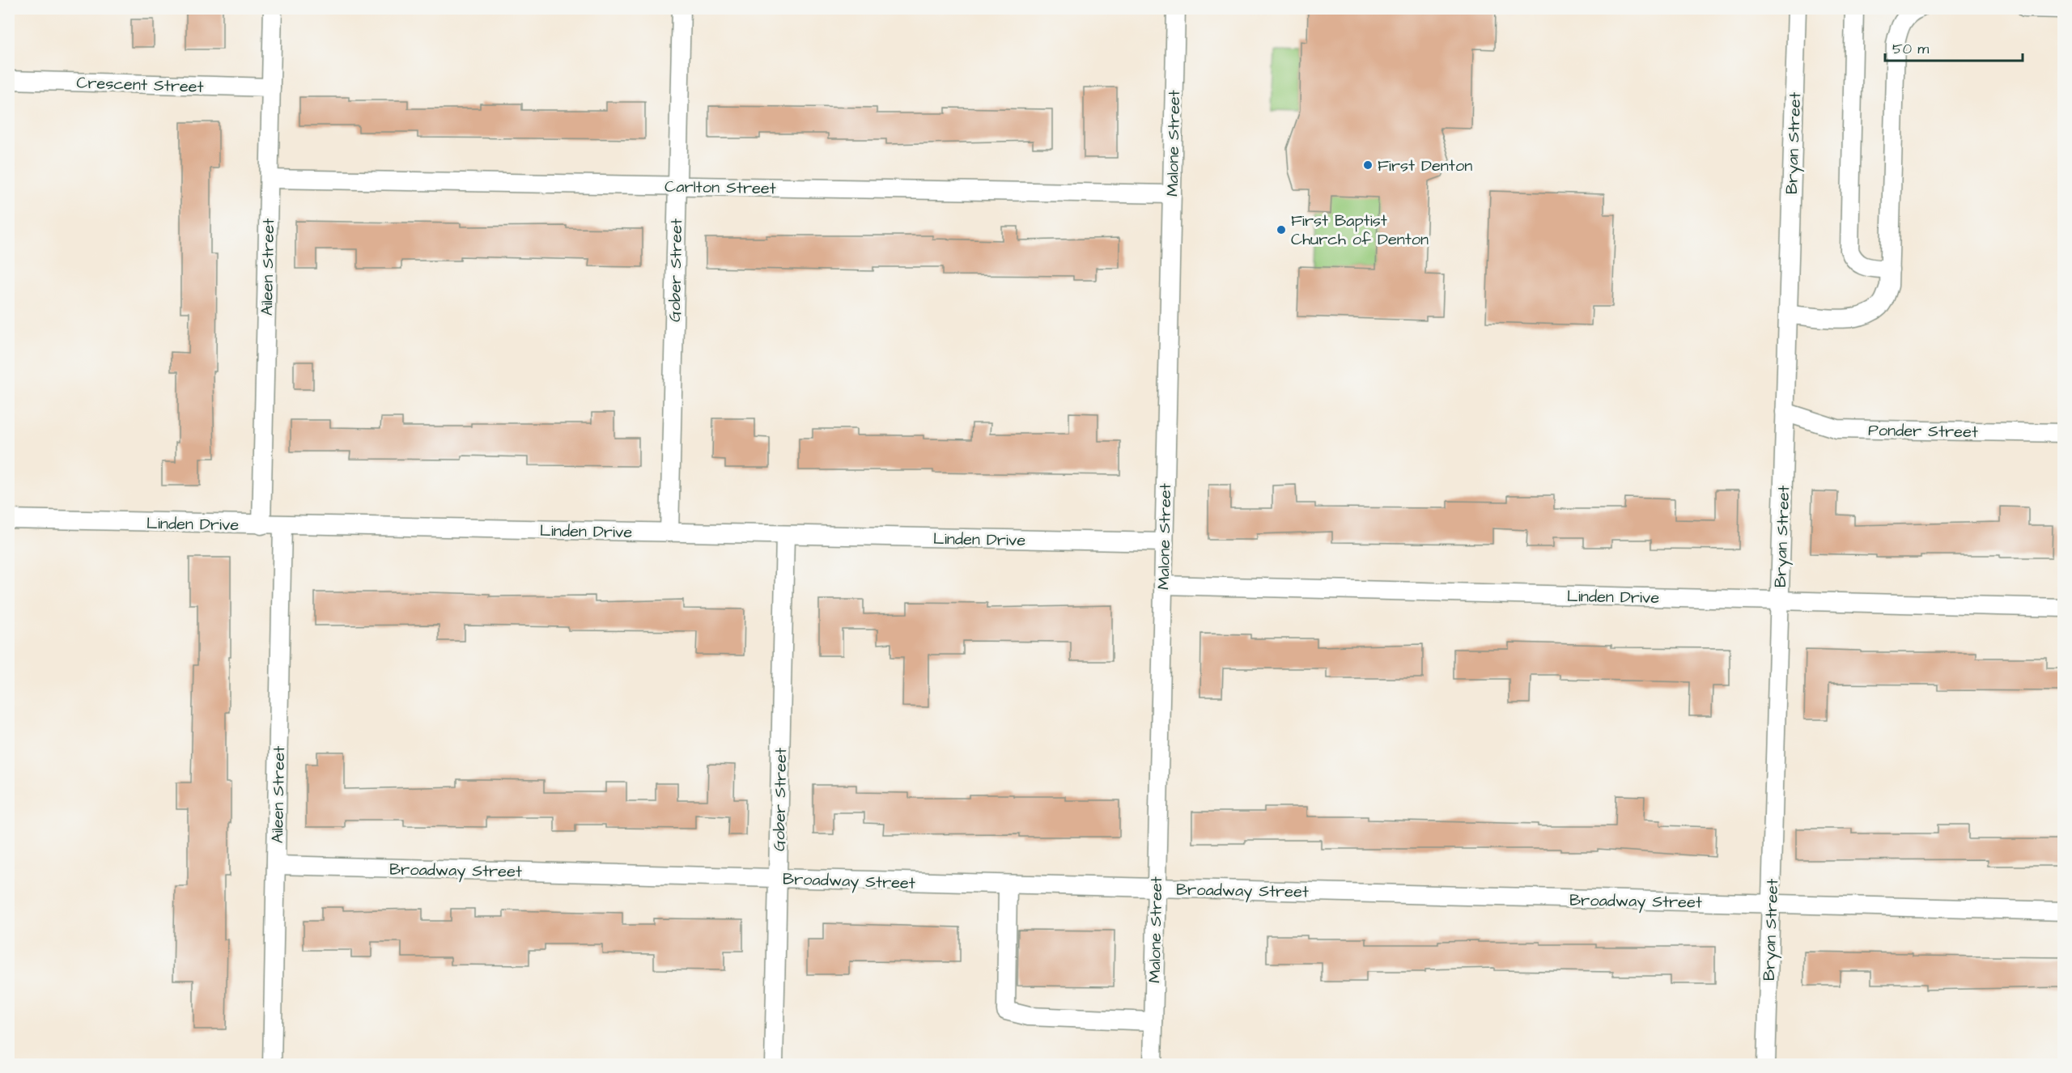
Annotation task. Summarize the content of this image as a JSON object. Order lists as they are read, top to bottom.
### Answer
{
  "streets": {
    "street": [
      "Crescent Street",
      "Malone Street",
      "Bryan Street",
      "Carlton Street",
      "Aileen Street",
      "Gober Street",
      "Ponder Street",
      "Linden Drive",
      "Broadway Street"
    ]
  },
  "crossings": [
    ["Crescent Street", "Aileen Street"],
    ["Malone Street", "Carlton Street"],
    ["Malone Street", "Linden Drive"],
    ["Malone Street", "Broadway Street"],
    ["Bryan Street", "Ponder Street"],
    ["Bryan Street", "Linden Drive"],
    ["Bryan Street", "Broadway Street"],
    ["Carlton Street", "Aileen Street"],
    ["Carlton Street", "Gober Street"],
    ["Aileen Street", "Linden Drive"],
    ["Aileen Street", "Broadway Street"],
    ["Gober Street", "Linden Drive"],
    ["Gober Street", "Broadway Street"]
  ],
  "places": ["First Denton", "First Baptist Church of Denton"],
  "scale_bar": "50 m"
}
